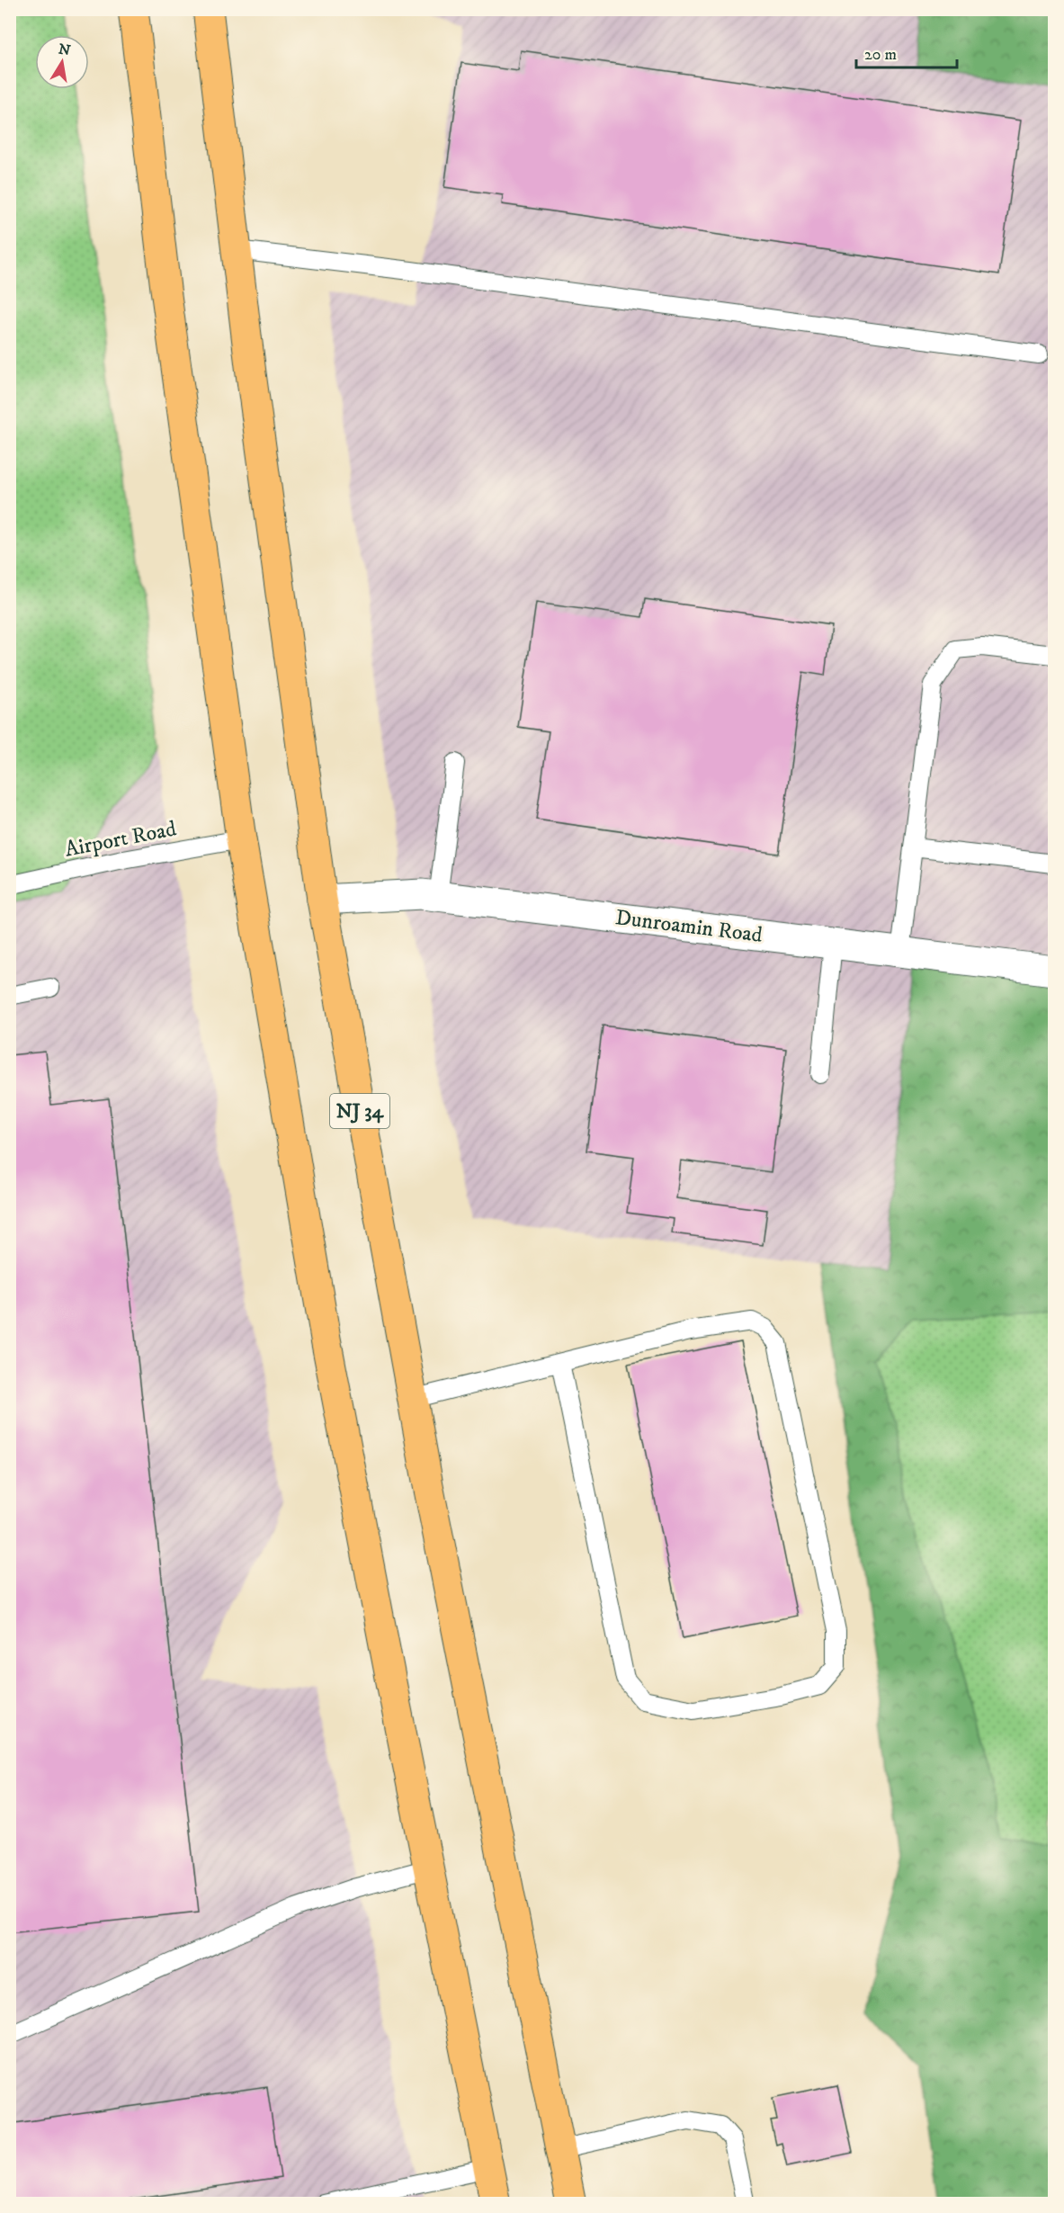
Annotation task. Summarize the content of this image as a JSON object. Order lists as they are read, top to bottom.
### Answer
{
  "streets": {
    "highway": ["NJ 34"],
    "street": ["Dunroamin Road"],
    "lane": ["Airport Road"]
  },
  "crossings": [
    ["Dunroamin Road", "NJ 34"]
  ],
  "scale_bar": "20 m",
  "north": "top"
}
